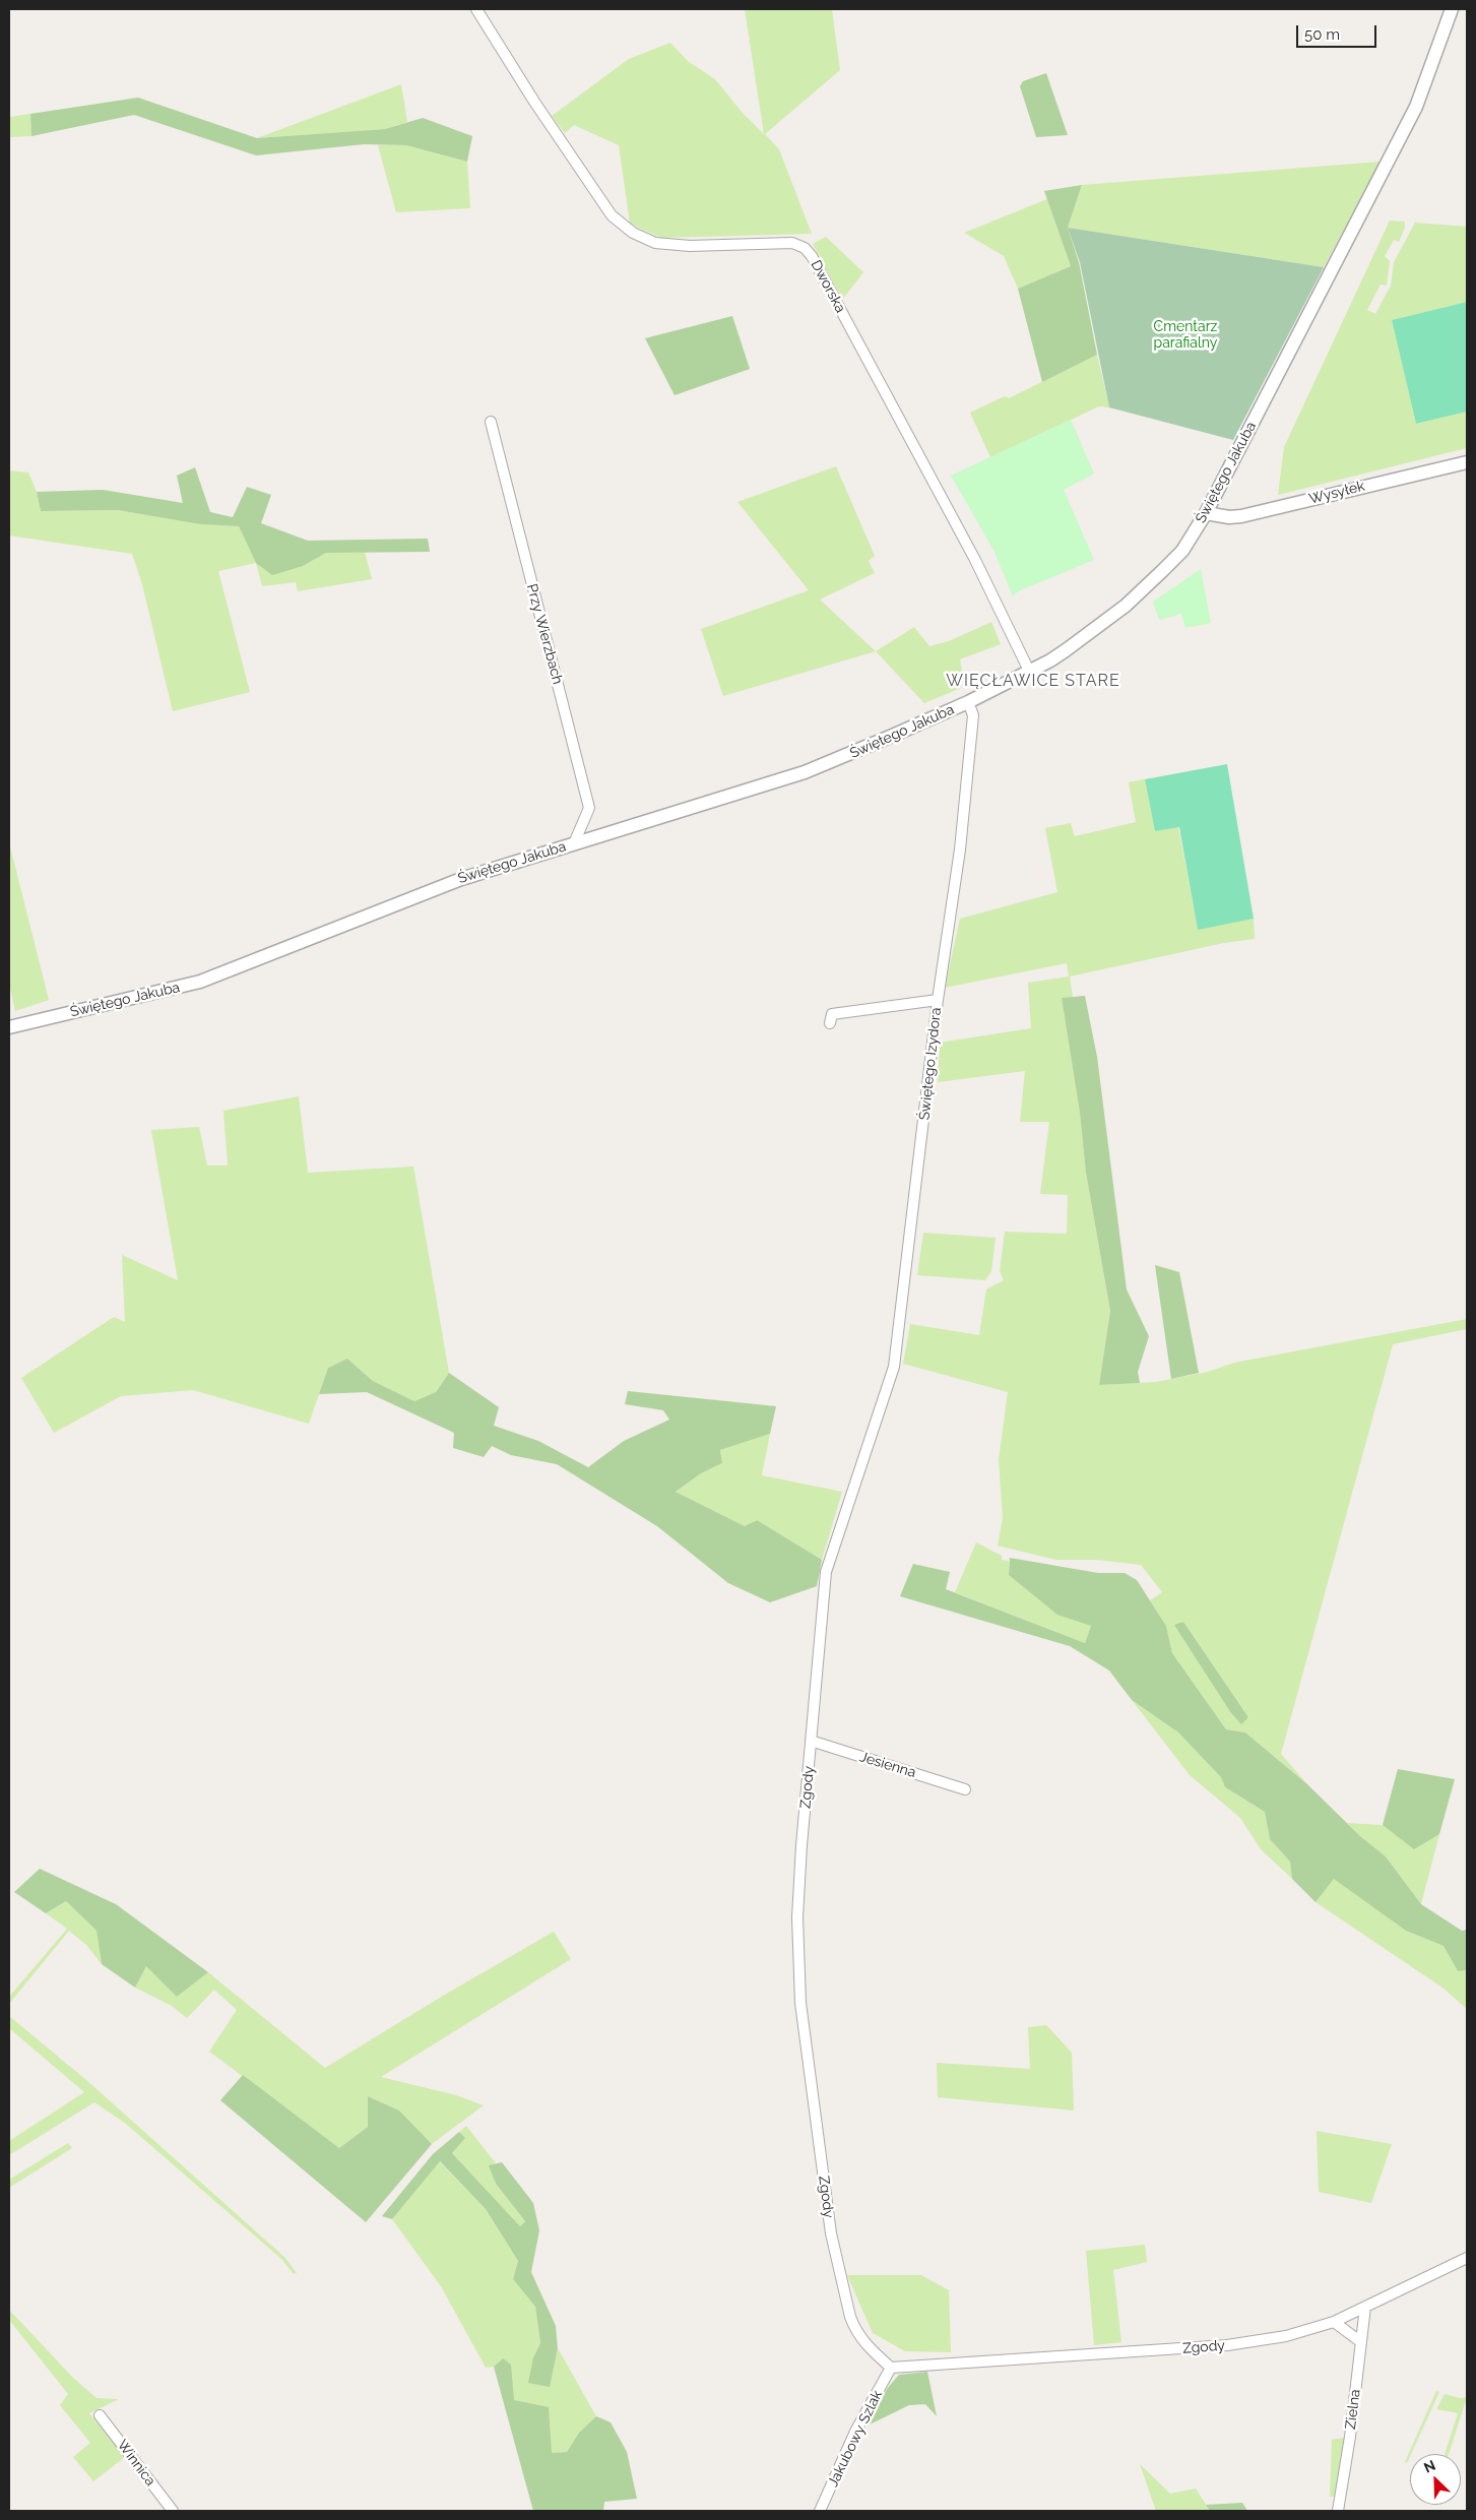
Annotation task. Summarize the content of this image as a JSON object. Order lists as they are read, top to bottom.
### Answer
{
  "streets": {
    "street": [
      "Dworska",
      "Świętego Jakuba",
      "Wysyłek",
      "Przy Wierzbach",
      "Świętego Izydora",
      "Jesienna",
      "Zgody",
      "Zielna",
      "Jakubowy Szlak",
      "Winnica"
    ]
  },
  "crossings": [
    ["Dworska", "Świętego Jakuba"],
    ["Świętego Jakuba", "Wysyłek"],
    ["Świętego Jakuba", "Przy Wierzbach"],
    ["Świętego Jakuba", "Świętego Izydora"],
    ["Świętego Izydora", "Zgody"],
    ["Jesienna", "Zgody"],
    ["Zgody", "Zielna"],
    ["Zgody", "Jakubowy Szlak"]
  ],
  "districts": ["WIĘCŁAWICE STARE"],
  "parks": ["Cmentarz parafialny"],
  "scale_bar": "50 m",
  "north": "top left"
}
